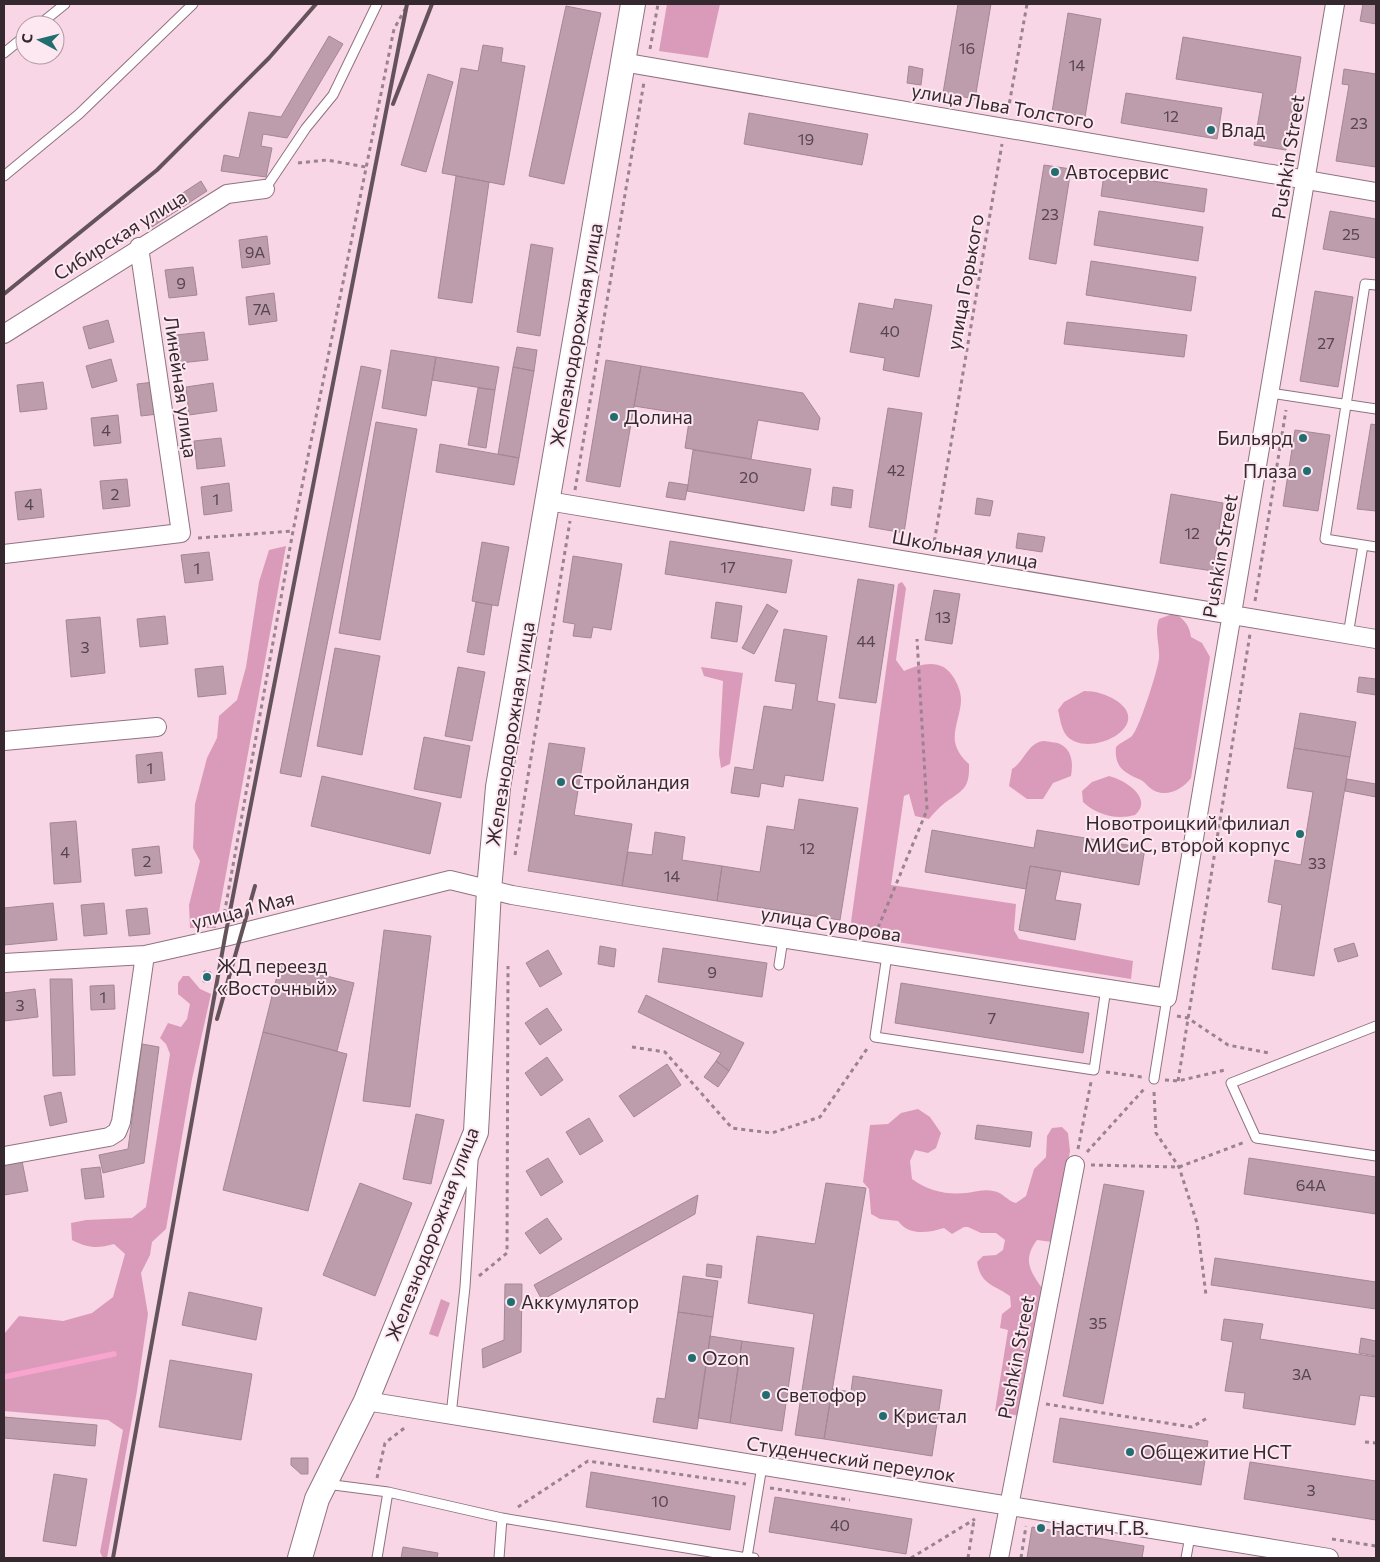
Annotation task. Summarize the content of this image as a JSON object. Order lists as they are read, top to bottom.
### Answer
{
  "streets": {
    "main road": ["Железнодорожная улица"],
    "street": [
      "улица Льва Толстого",
      "Pushkin Street",
      "Сибирская улица",
      "Линейная улица",
      "Школьная улица",
      "улица 1 Мая",
      "улица Суворова",
      "Студенческий переулок"
    ],
    "path": ["улица Горького"]
  },
  "crossings": [
    ["улица Льва Толстого", "Pushkin Street"],
    ["улица Льва Толстого", "улица Горького"],
    ["улица Льва Толстого", "Железнодорожная улица"],
    ["Pushkin Street", "Школьная улица"],
    ["Pushkin Street", "улица Суворова"],
    ["Pushkin Street", "Студенческий переулок"],
    ["Сибирская улица", "Линейная улица"],
    ["улица Горького", "Школьная улица"],
    ["Железнодорожная улица", "Школьная улица"],
    ["Железнодорожная улица", "улица 1 Мая"],
    ["Железнодорожная улица", "улица Суворова"],
    ["Железнодорожная улица", "Студенческий переулок"],
    ["улица 1 Мая", "улица Суворова"]
  ],
  "places": [
    "Влад",
    "Автосервис",
    "Долина",
    "Бильярд",
    "Плаза",
    "Стройландия",
    "Новотроицкий филиал МИСиС, второй корпус",
    "ЖД переезд «Восточный»",
    "Аккумулятор",
    "Ozon",
    "Светофор",
    "Кристал",
    "Общежитие НСТ",
    "Настич Г.В."
  ],
  "house_numbers": [
    "16",
    "14",
    "12",
    "23",
    "19",
    "23",
    "25",
    "9А",
    "9",
    "7А",
    "40",
    "27",
    "4",
    "42",
    "20",
    "2",
    "1",
    "4",
    "12",
    "17",
    "1",
    "13",
    "44",
    "3",
    "1",
    "12",
    "4",
    "2",
    "33",
    "14",
    "9",
    "1",
    "3",
    "7",
    "64А",
    "35",
    "3А",
    "3",
    "10",
    "40"
  ],
  "north": "left"
}
